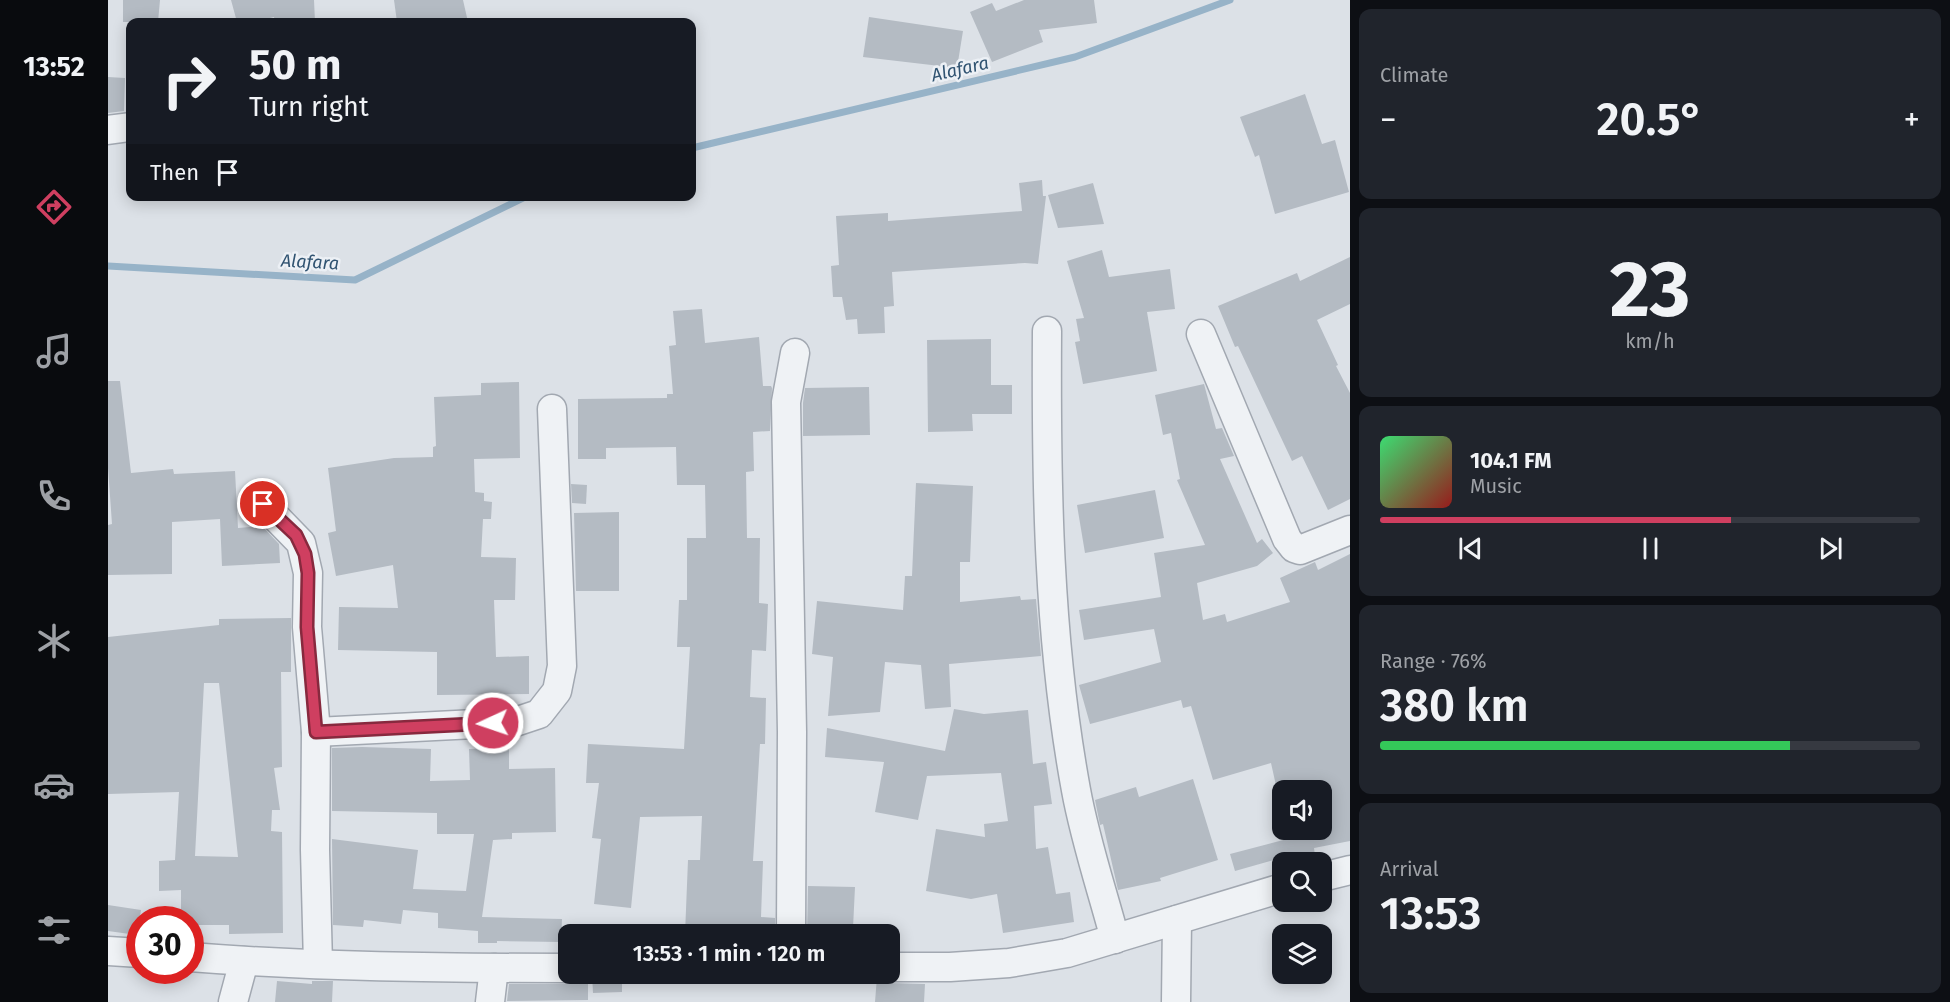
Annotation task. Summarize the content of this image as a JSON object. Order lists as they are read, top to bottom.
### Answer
{
  "water": ["Alafara"],
  "page": {
    "tabs": "13:52",
    "tile": [
      "Climate",
      ["23", "km/h"],
      ["Range · 76%", "380 km"],
      ["Arrival", "13:53"]
    ],
    "turn": ["50 m", "Turn right"],
    "heat": ["−", "20.5°", "+"],
    "then": "Then",
    "song": ["104.1 FM", "Music"],
    "limit": "30",
    "trip": "13:53 · 1 min · 120 m"
  }
}
